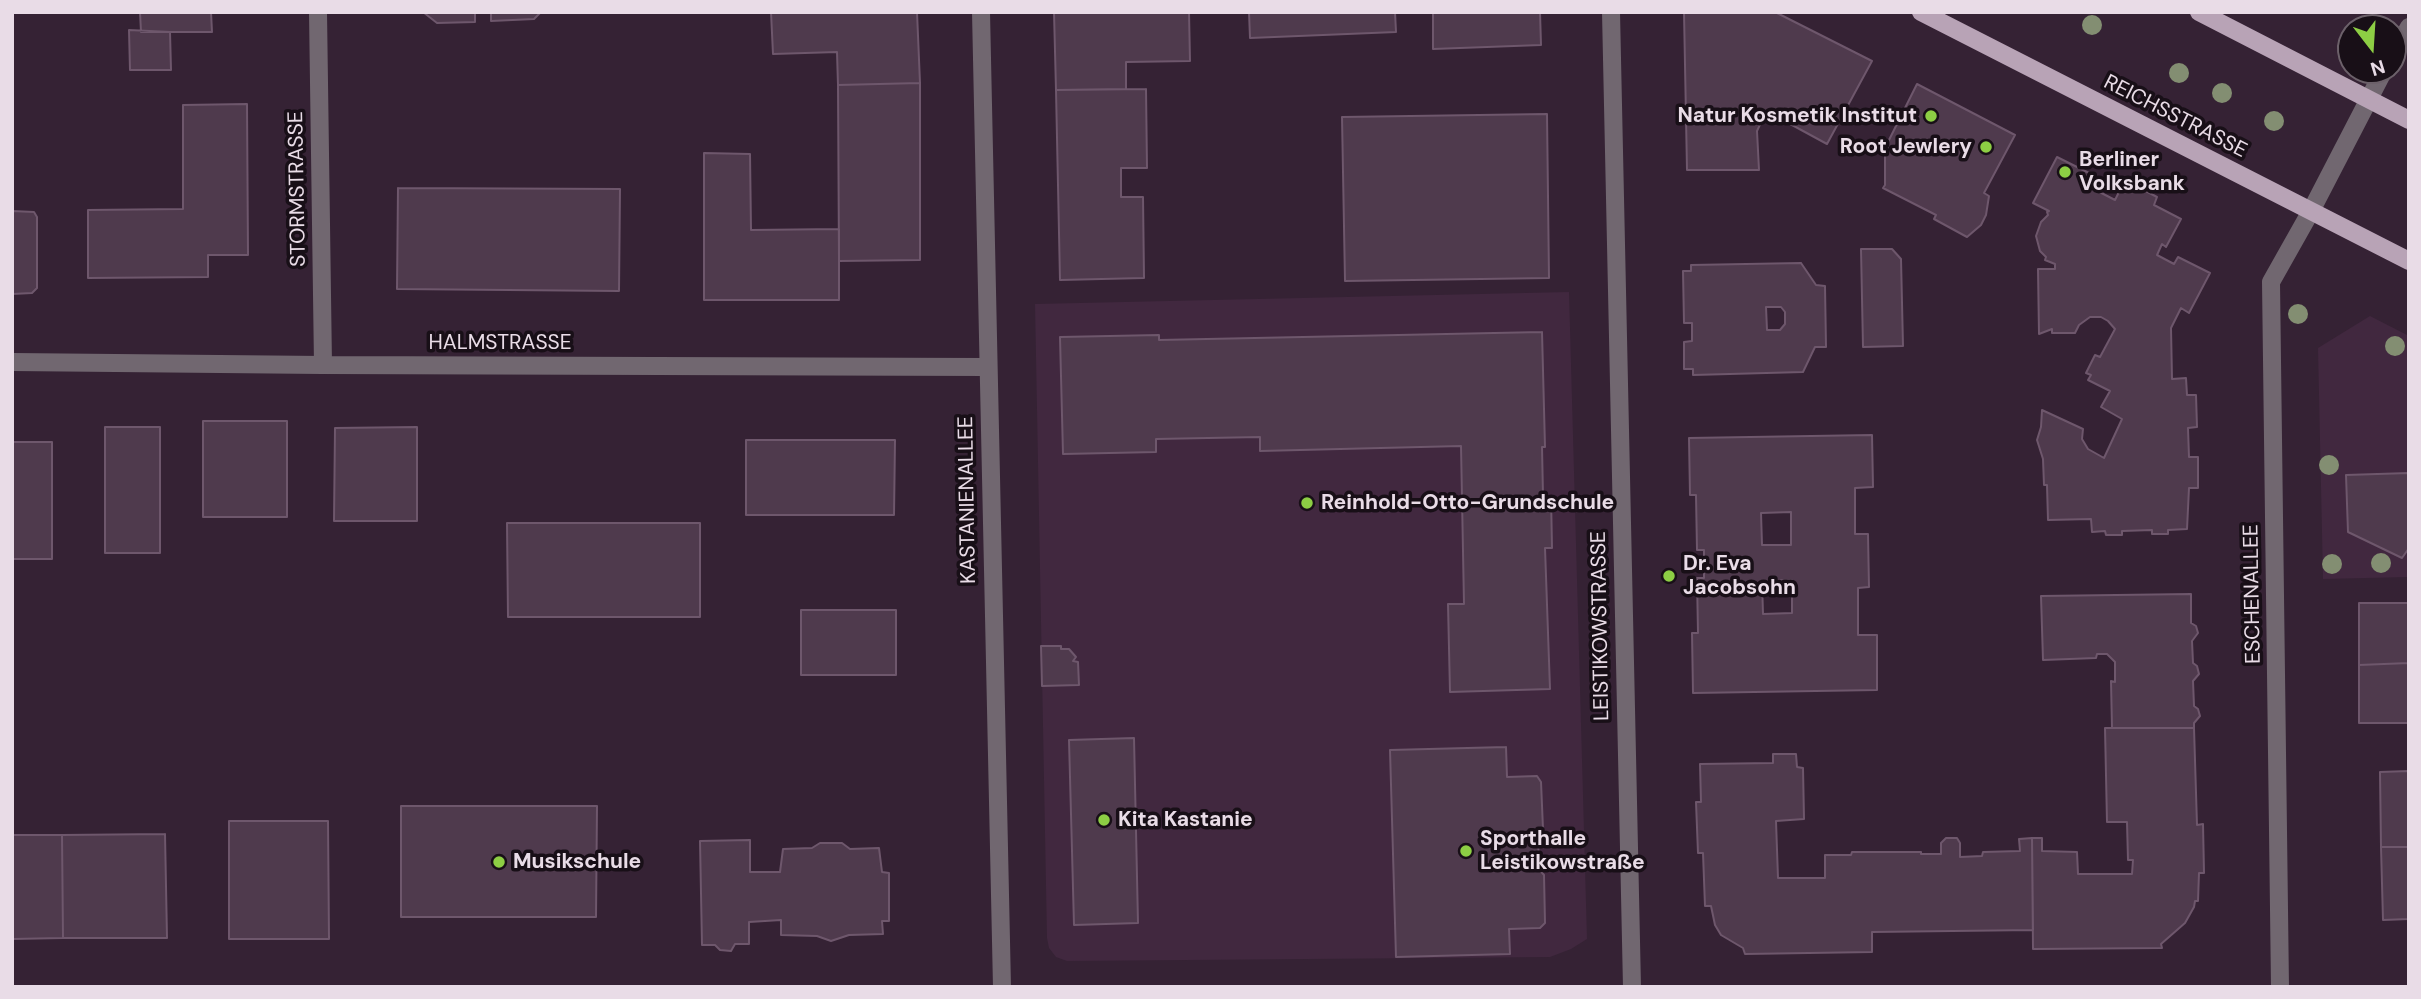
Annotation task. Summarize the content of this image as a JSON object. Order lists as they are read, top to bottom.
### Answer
{
  "streets": {
    "main road": ["REICHSSTRASSE"],
    "street": [
      "STORMSTRASSE",
      "HALMSTRASSE",
      "KASTANIENALLEE",
      "ESCHENALLEE",
      "LEISTIKOWSTRASSE"
    ]
  },
  "crossings": [
    ["REICHSSTRASSE", "ESCHENALLEE"],
    ["STORMSTRASSE", "HALMSTRASSE"],
    ["HALMSTRASSE", "KASTANIENALLEE"]
  ],
  "places": [
    "Natur Kosmetik Institut",
    "Root Jewlery",
    "Berliner Volksbank",
    "Reinhold-Otto-Grundschule",
    "Dr. Eva Jacobsohn",
    "Kita Kastanie",
    "Sporthalle Leistikowstraße",
    "Musikschule"
  ],
  "north": "bottom"
}
